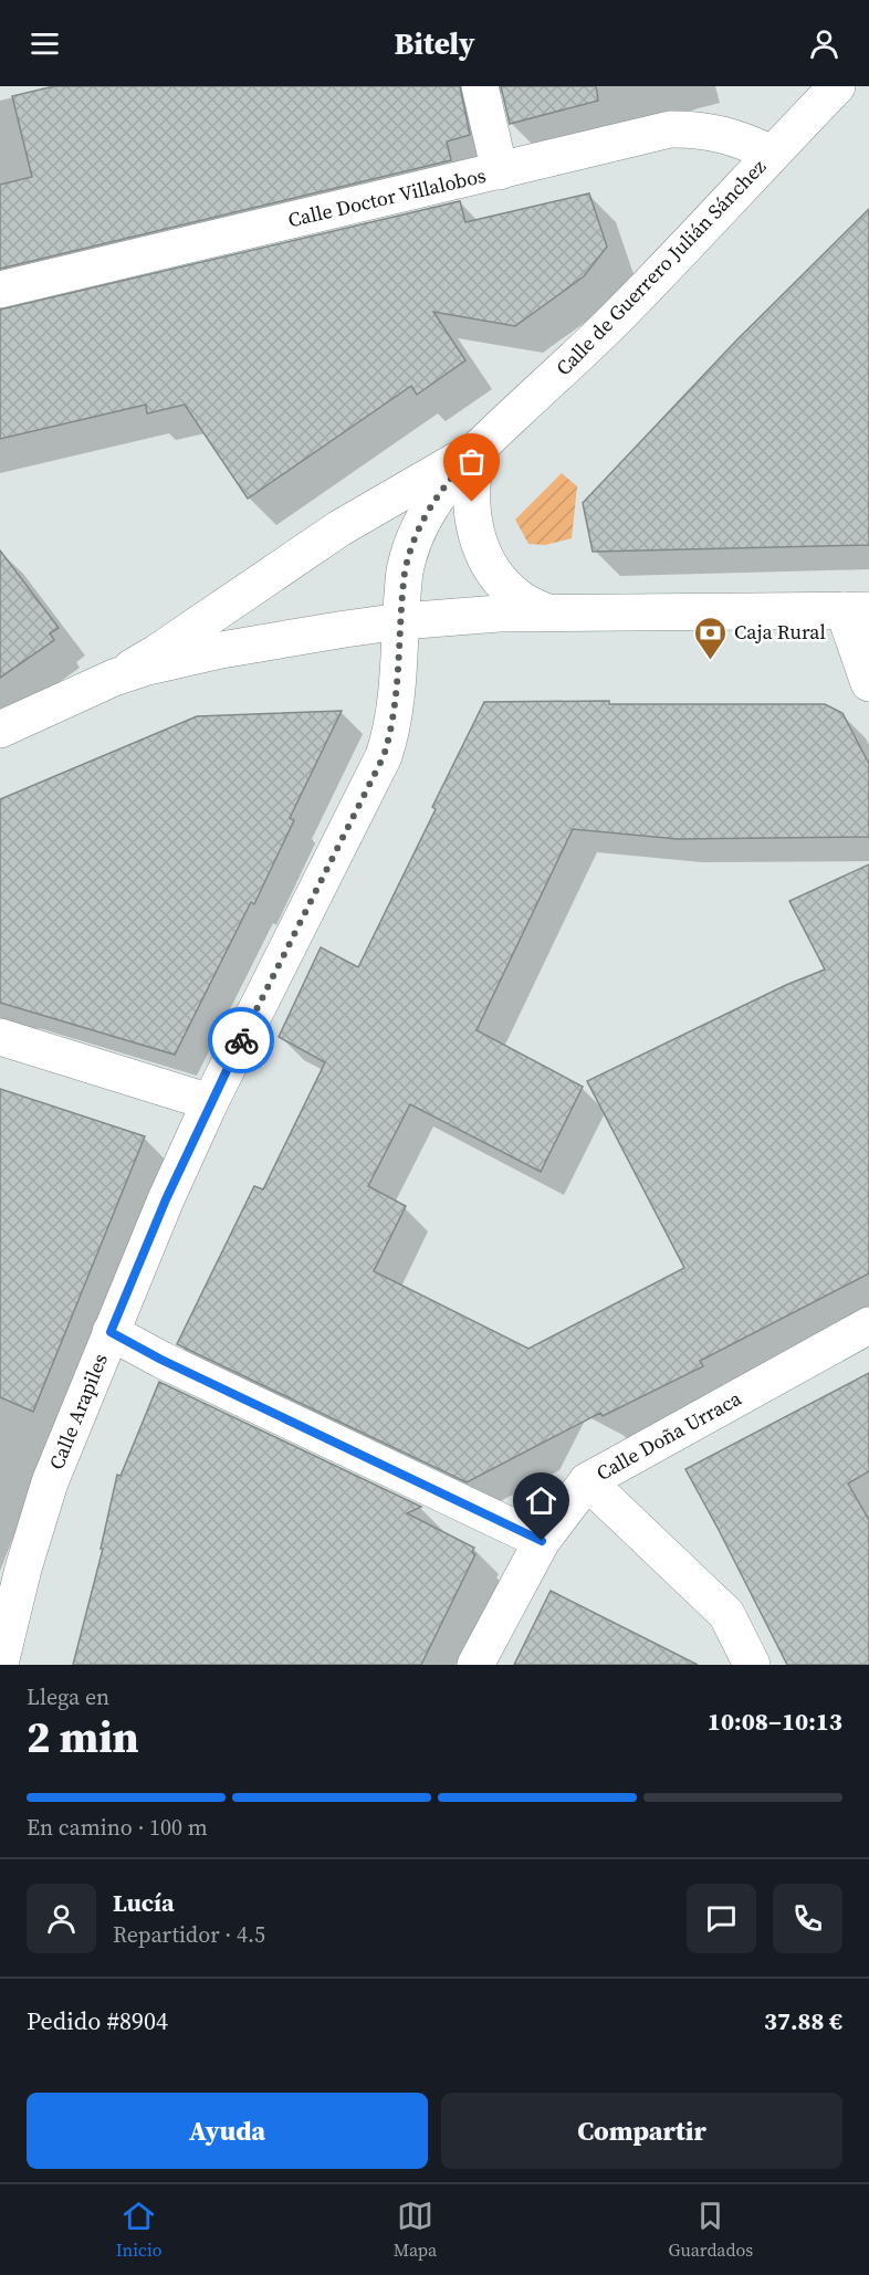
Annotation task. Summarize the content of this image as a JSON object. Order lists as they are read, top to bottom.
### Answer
{
  "streets": {
    "street": [
      "Calle Doctor Villalobos",
      "Calle de Guerrero Julián Sánchez",
      "Calle Arapiles",
      "Calle Doña Urraca"
    ]
  },
  "crossings": [
    ["Calle Doctor Villalobos", "Calle de Guerrero Julián Sánchez"],
    ["Calle de Guerrero Julián Sánchez", "Calle Arapiles"]
  ],
  "places": {
    "bank": ["Caja Rural"]
  },
  "page": {
    "header": "Bitely",
    "heading": ["2 min", "Llega en", "10:08–10:13"],
    "panel": [
      "Lucía",
      "Repartidor · 4.5",
      "Pedido #8904",
      "37.88 €"
    ],
    "bar": "En camino · 100 m",
    "buttons": ["Ayuda", "Compartir"],
    "tabs": ["Inicio", "Mapa", "Guardados"]
  }
}
